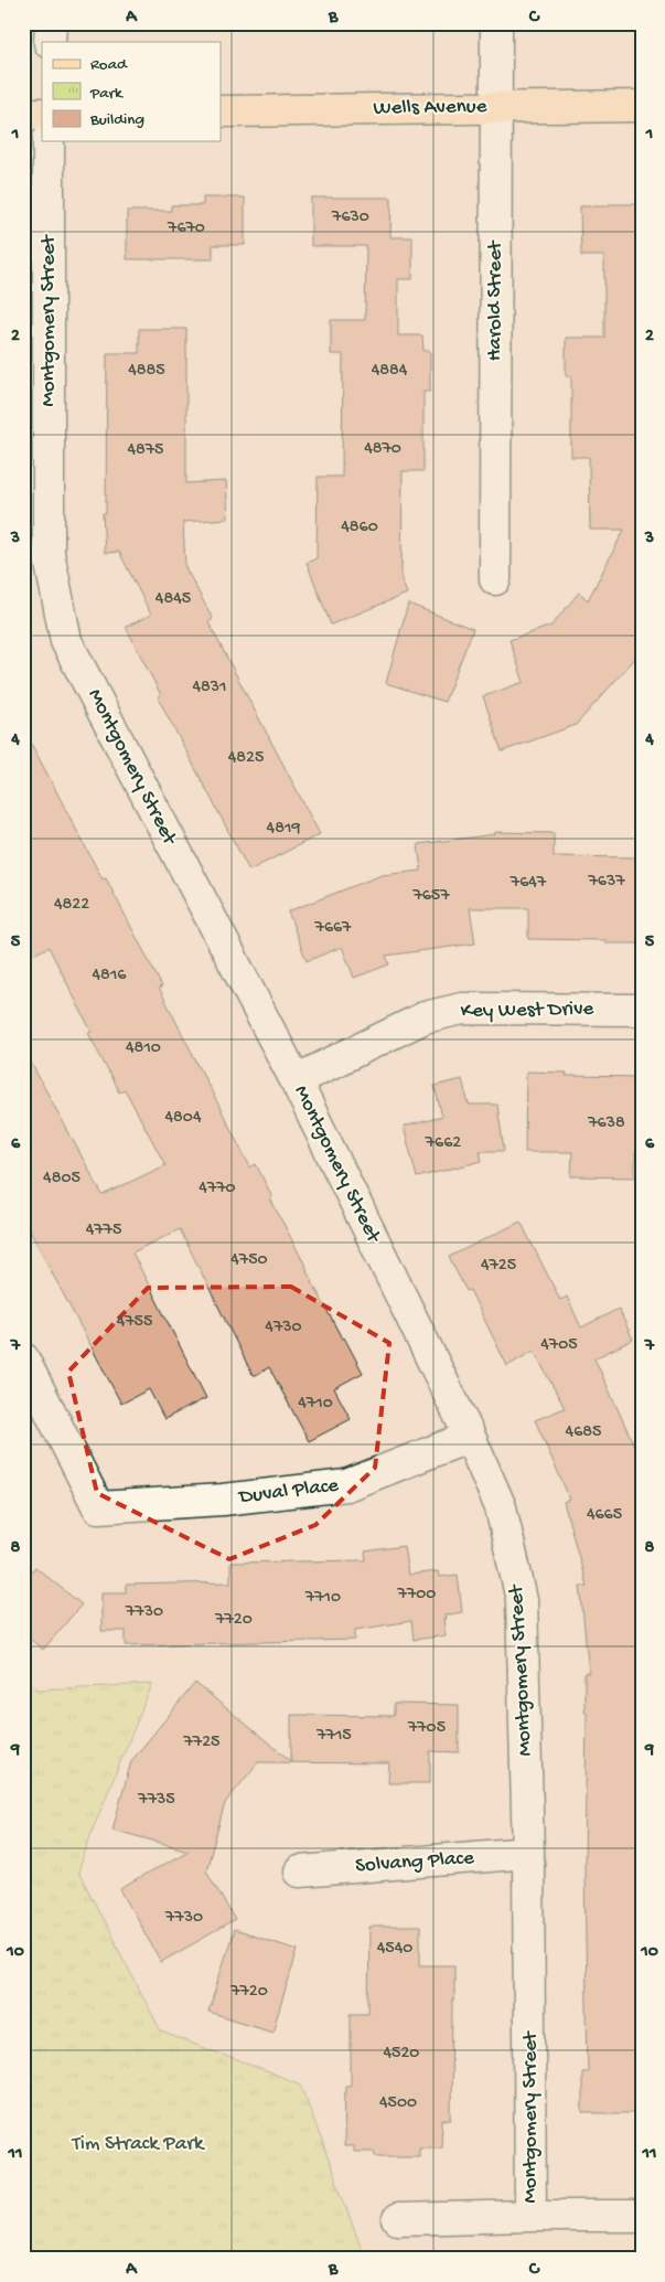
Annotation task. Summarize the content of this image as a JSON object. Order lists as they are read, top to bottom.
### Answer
{
  "streets": {
    "main road": ["Wells Avenue"],
    "street": [
      "Harold Street",
      "Montgomery Street",
      "Key West Drive",
      "Duval Place",
      "Solvang Place"
    ]
  },
  "crossings": [
    ["Wells Avenue", "Harold Street"],
    ["Montgomery Street", "Key West Drive"],
    ["Montgomery Street", "Duval Place"],
    ["Montgomery Street", "Solvang Place"]
  ],
  "parks": ["Tim Strack Park"],
  "house_numbers": [
    "7630",
    "7670",
    "4885",
    "4884",
    "4870",
    "4875",
    "4860",
    "4845",
    "4831",
    "4825",
    "4819",
    "7637",
    "7647",
    "7657",
    "4822",
    "7667",
    "4816",
    "4810",
    "4804",
    "7638",
    "7662",
    "4805",
    "4770",
    "4775",
    "4750",
    "4725",
    "4755",
    "4730",
    "4705",
    "4710",
    "4685",
    "4665",
    "7700",
    "7710",
    "7730",
    "7720",
    "7705",
    "7715",
    "7725",
    "7735",
    "7730",
    "4540",
    "7720",
    "4520",
    "4500"
  ],
  "legend": ["Road", "Park", "Building"],
  "grid": {
    "columns": ["A", "B", "C"],
    "rows": [
      "1",
      "2",
      "3",
      "4",
      "5",
      "6",
      "7",
      "8",
      "9",
      "10",
      "11"
    ]
  }
}
